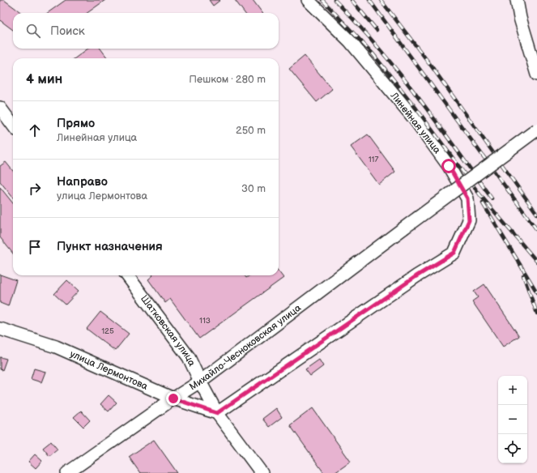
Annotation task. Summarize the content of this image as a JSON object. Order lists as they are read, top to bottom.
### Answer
{
  "streets": {
    "street": [
      "Линейная улица",
      "Шатковская улица",
      "Михайло-Чесноковская улица",
      "улица Лермонтова"
    ]
  },
  "crossings": [
    ["Линейная улица", "Шатковская улица"],
    ["Линейная улица", "улица Лермонтова"],
    ["Шатковская улица", "Михайло-Чесноковская улица"],
    ["Шатковская улица", "улица Лермонтова"],
    ["Михайло-Чесноковская улица", "улица Лермонтова"]
  ],
  "house_numbers": ["117", "113", "125"],
  "page": {
    "search": "Поиск",
    "heading": ["4 мин", "Пешком · 280 m"],
    "list": [
      ["Прямо", "Линейная улица", "250 m"],
      ["Направо", "улица Лермонтова", "30 m"],
      "Пункт назначения"
    ],
    "map_buttons": ["+", "−"]
  }
}
